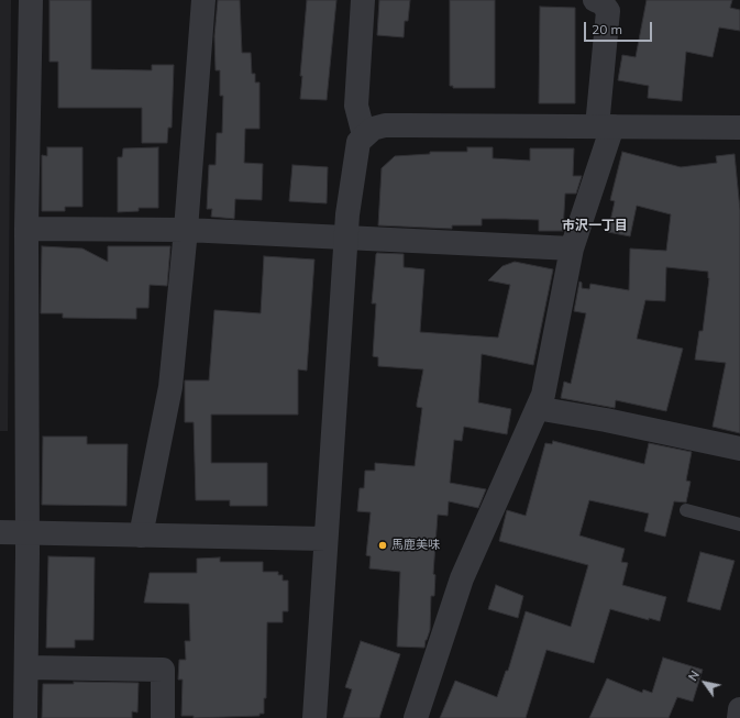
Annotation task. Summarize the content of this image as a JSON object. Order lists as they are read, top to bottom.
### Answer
{
  "districts": ["市沢一丁目"],
  "places": ["馬鹿美味"],
  "scale_bar": "20 m",
  "north": "top left"
}
